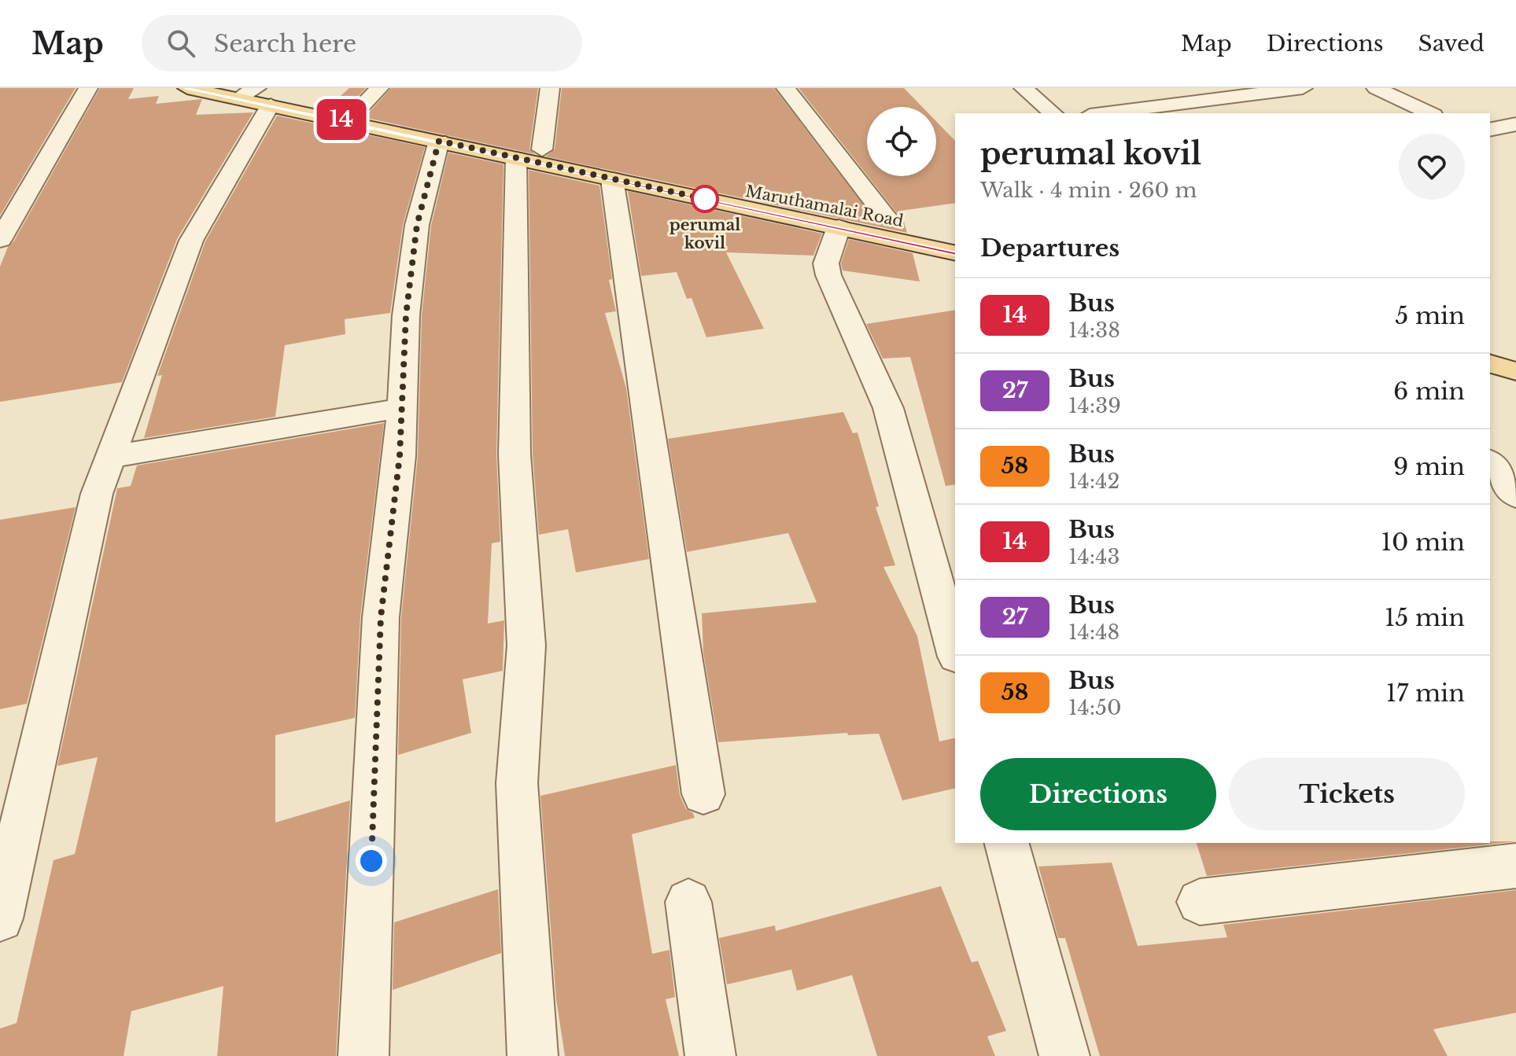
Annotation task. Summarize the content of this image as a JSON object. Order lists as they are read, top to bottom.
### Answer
{
  "streets": {
    "main road": ["Maruthamalai Road"]
  },
  "places": ["perumal kovil"],
  "lines": ["bus line 14"],
  "page": {
    "header": "Map",
    "search": "Search here",
    "nav": ["Map", "Directions", "Saved"],
    "on_map": "14",
    "heading": [
      ["perumal kovil", "Walk · 4 min · 260 m"],
      "Departures"
    ],
    "list": [
      {
        "mark": "14",
        "name": "Bus",
        "note": "14:38",
        "value": "5 min"
      },
      {
        "mark": "27",
        "name": "Bus",
        "note": "14:39",
        "value": "6 min"
      },
      {
        "mark": "58",
        "name": "Bus",
        "note": "14:42",
        "value": "9 min"
      },
      {
        "mark": "14",
        "name": "Bus",
        "note": "14:43",
        "value": "10 min"
      },
      {
        "mark": "27",
        "name": "Bus",
        "note": "14:48",
        "value": "15 min"
      },
      {
        "mark": "58",
        "name": "Bus",
        "note": "14:50",
        "value": "17 min"
      }
    ],
    "buttons": ["Directions", "Tickets"]
  }
}
